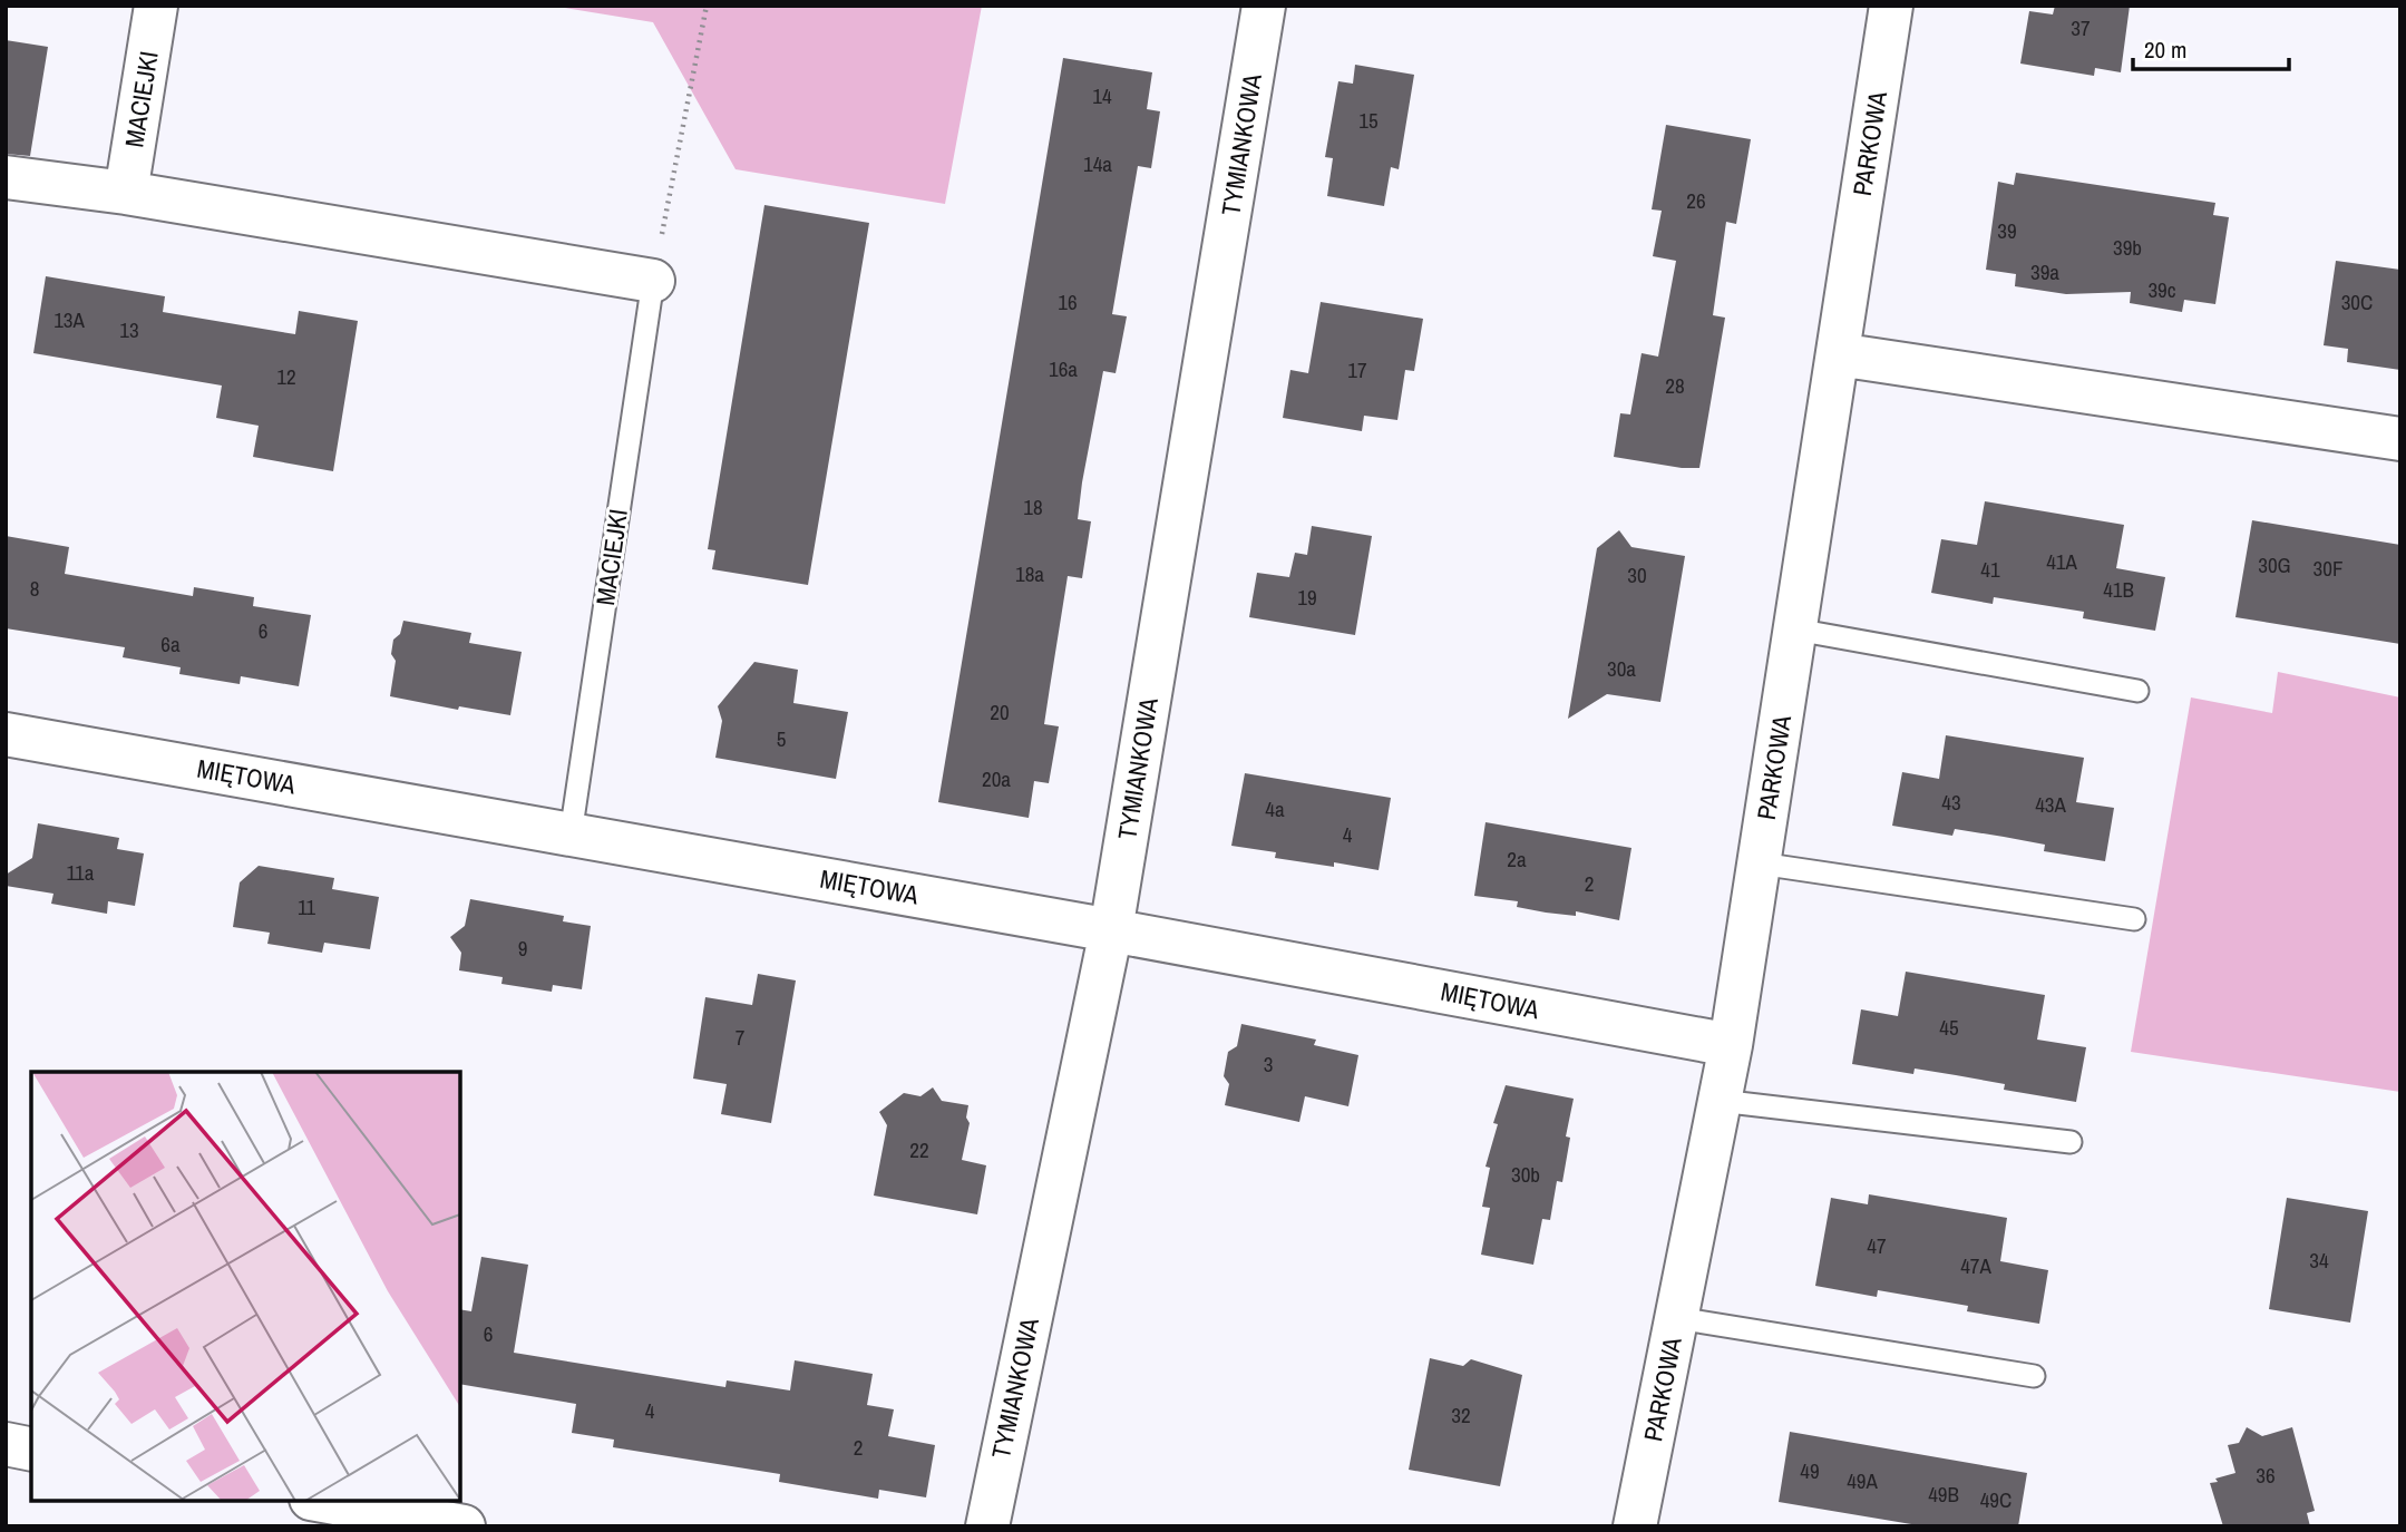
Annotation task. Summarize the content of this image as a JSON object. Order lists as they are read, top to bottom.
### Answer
{
  "streets": {
    "street": [
      "MACIEJKI",
      "PARKOWA",
      "TYMIANKOWA",
      "MIĘTOWA"
    ]
  },
  "crossings": [
    ["MACIEJKI", "MIĘTOWA"],
    ["PARKOWA", "MIĘTOWA"],
    ["TYMIANKOWA", "MIĘTOWA"]
  ],
  "house_numbers": [
    "37",
    "14",
    "15",
    "14a",
    "26",
    "39",
    "39b",
    "39a",
    "39c",
    "16",
    "30C",
    "13A",
    "13",
    "16a",
    "17",
    "12",
    "28",
    "18",
    "41A",
    "30G",
    "30F",
    "41",
    "18a",
    "30",
    "8",
    "41B",
    "19",
    "6",
    "6a",
    "30a",
    "20",
    "5",
    "20a",
    "43",
    "43A",
    "4a",
    "4",
    "2a",
    "11a",
    "2",
    "11",
    "9",
    "45",
    "7",
    "3",
    "22",
    "30b",
    "47",
    "34",
    "47A",
    "6",
    "4",
    "32",
    "2",
    "49",
    "36",
    "49A",
    "49B",
    "49C"
  ],
  "scale_bar": "20 m"
}
